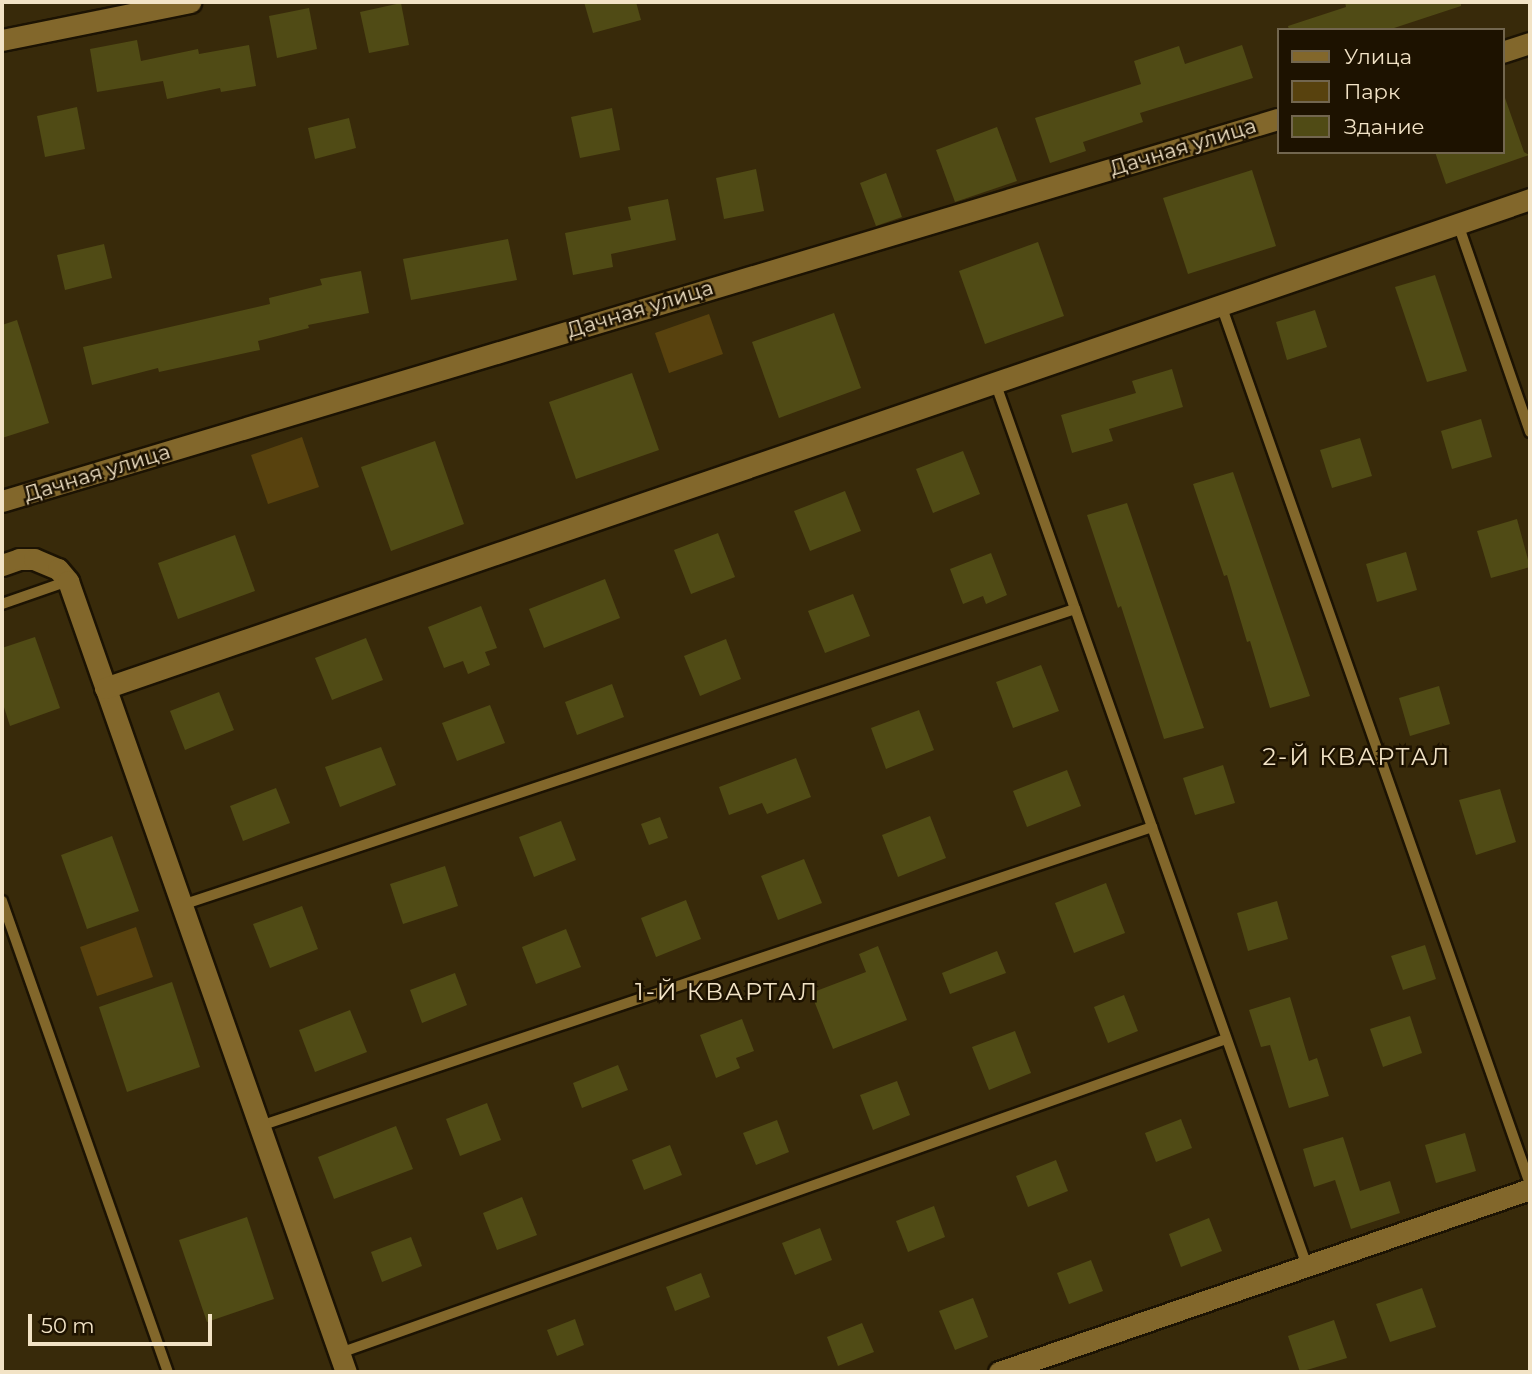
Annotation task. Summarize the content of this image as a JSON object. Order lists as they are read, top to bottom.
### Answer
{
  "streets": {
    "street": ["Дачная улица"]
  },
  "districts": ["2-Й КВАРТАЛ", "1-Й КВАРТАЛ"],
  "legend": ["Улица", "Парк", "Здание"],
  "scale_bar": "50 m"
}
